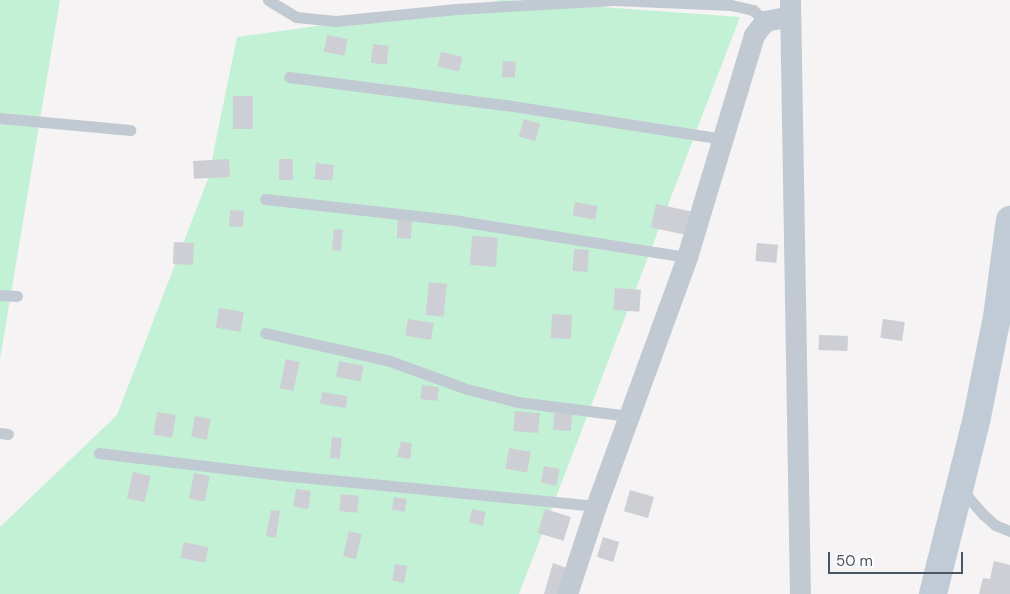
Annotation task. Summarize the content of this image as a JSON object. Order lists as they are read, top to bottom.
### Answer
{
  "scale_bar": "50 m"
}
